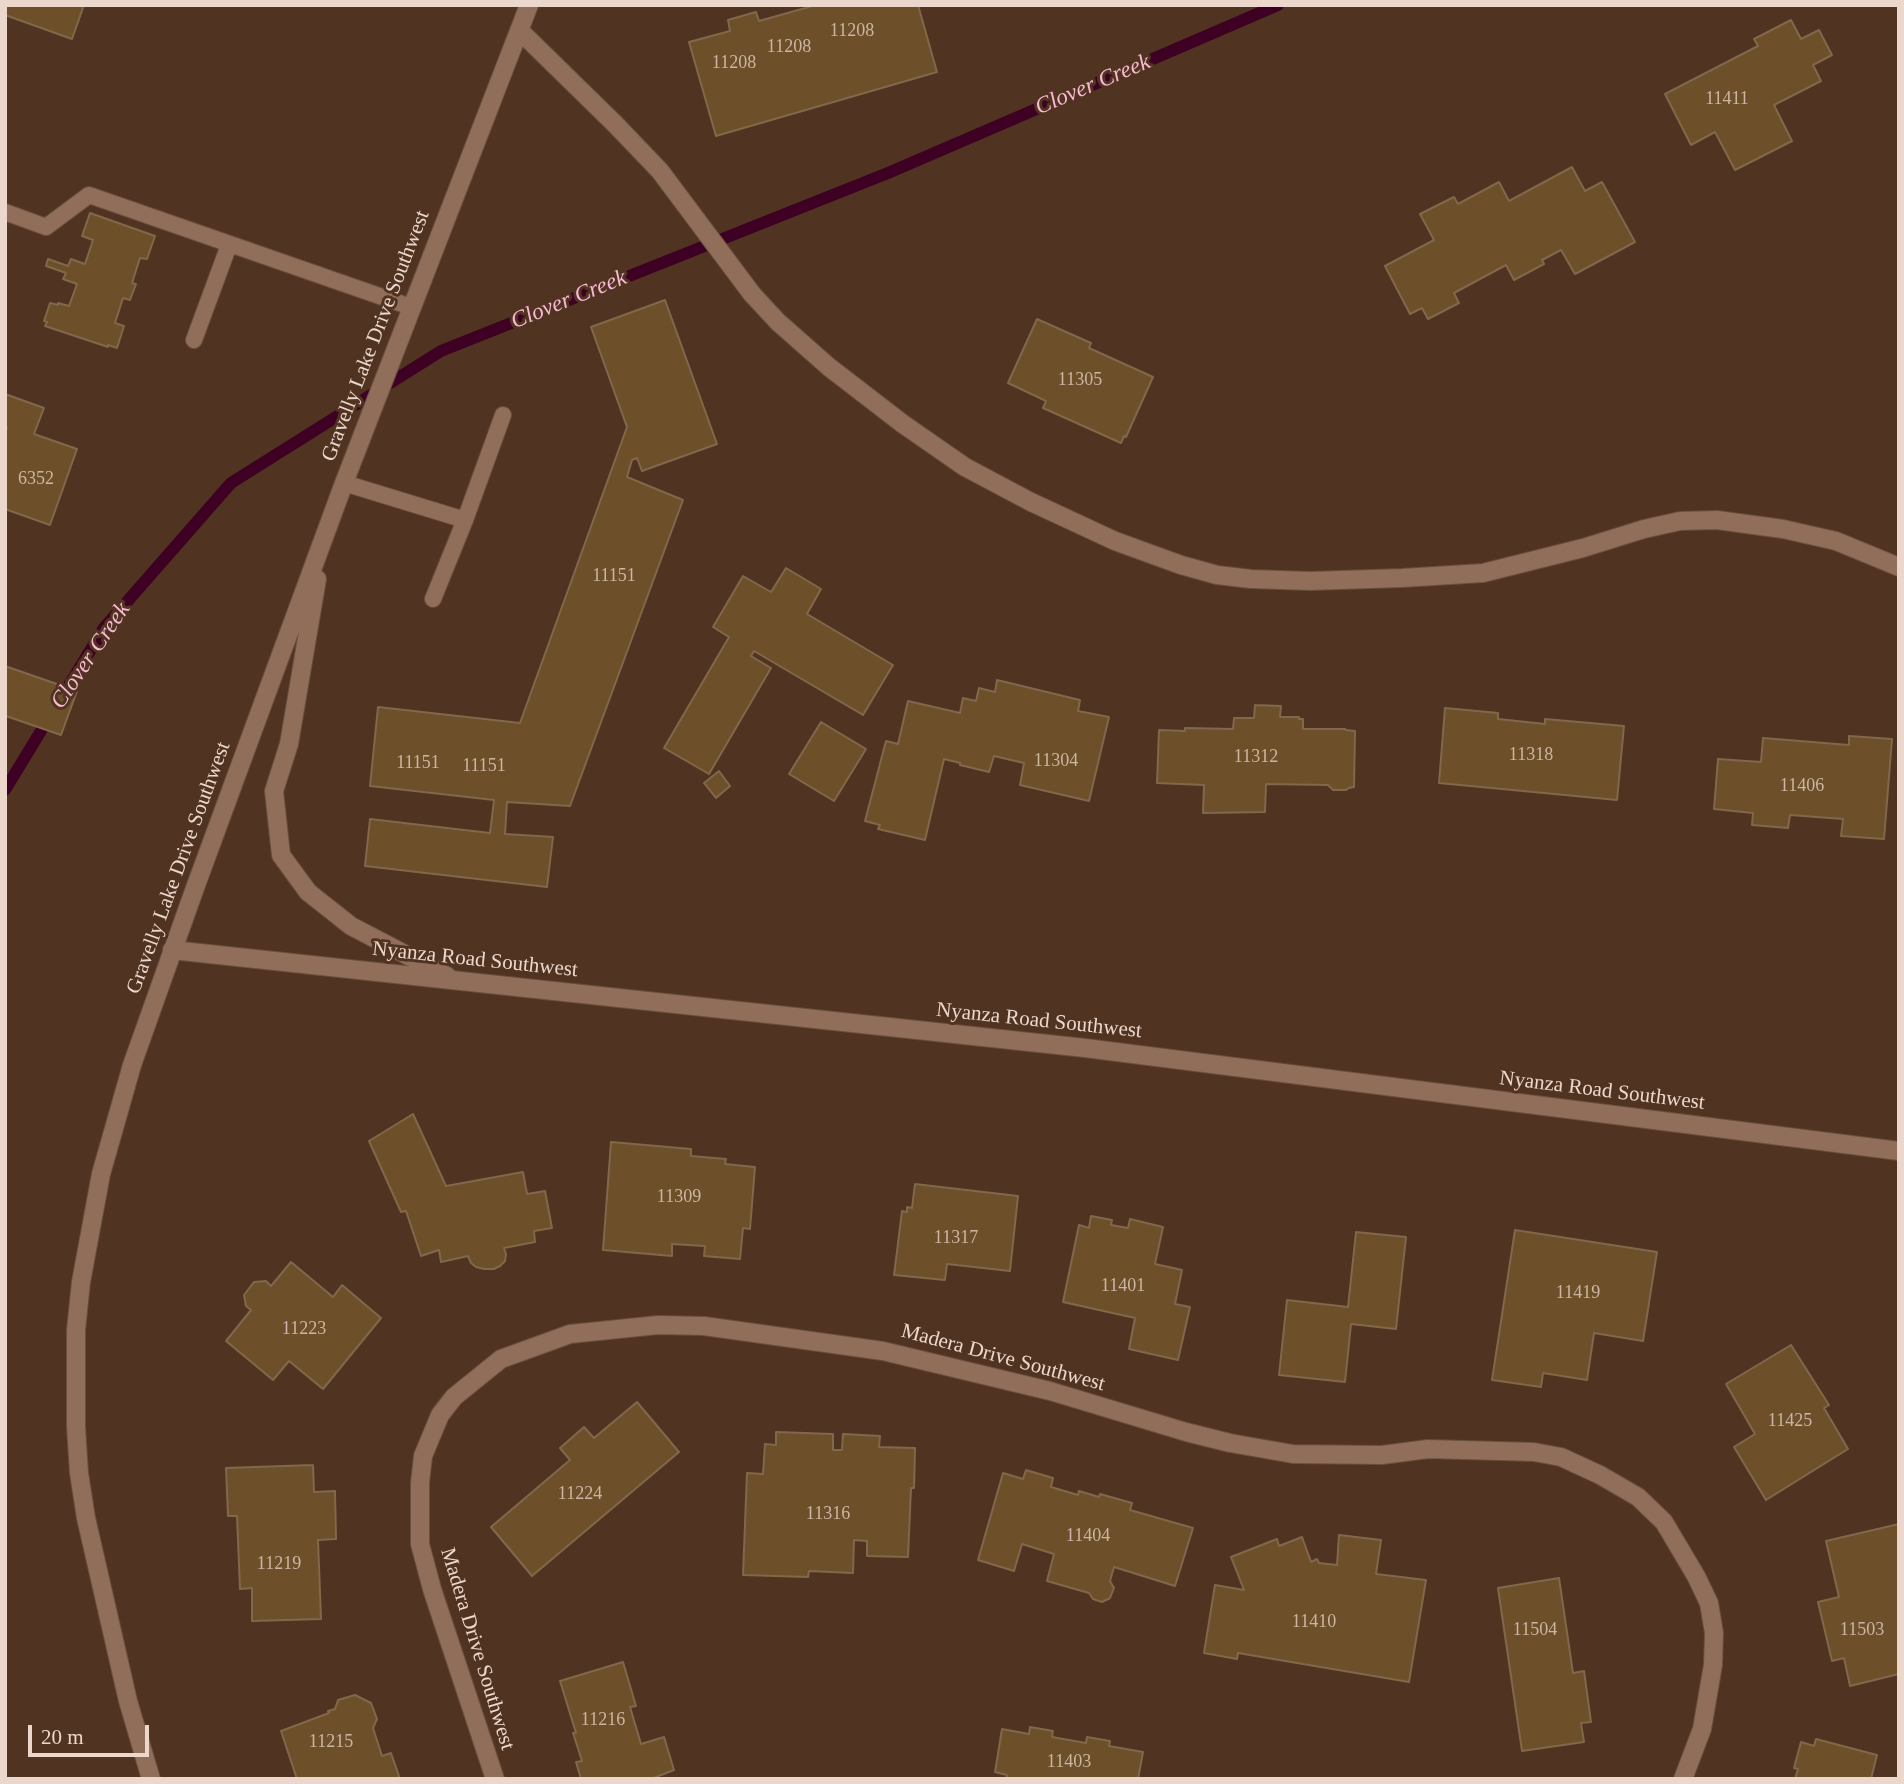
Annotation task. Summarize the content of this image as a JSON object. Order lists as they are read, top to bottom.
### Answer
{
  "streets": {
    "street": ["Gravelly Lake Drive Southwest", "Nyanza Road Southwest", "Madera Drive Southwest"]
  },
  "crossings": [
    ["Gravelly Lake Drive Southwest", "Nyanza Road Southwest"]
  ],
  "water": ["Clover Creek"],
  "house_numbers": [
    "11208",
    "11208",
    "11208",
    "11411",
    "11305",
    "6352",
    "11151",
    "11318",
    "11312",
    "11304",
    "11151",
    "11151",
    "11406",
    "11309",
    "11317",
    "11401",
    "11419",
    "11223",
    "11425",
    "11224",
    "11316",
    "11404",
    "11219",
    "11410",
    "11504",
    "11503",
    "11216",
    "11215",
    "11403"
  ],
  "scale_bar": "20 m"
}
